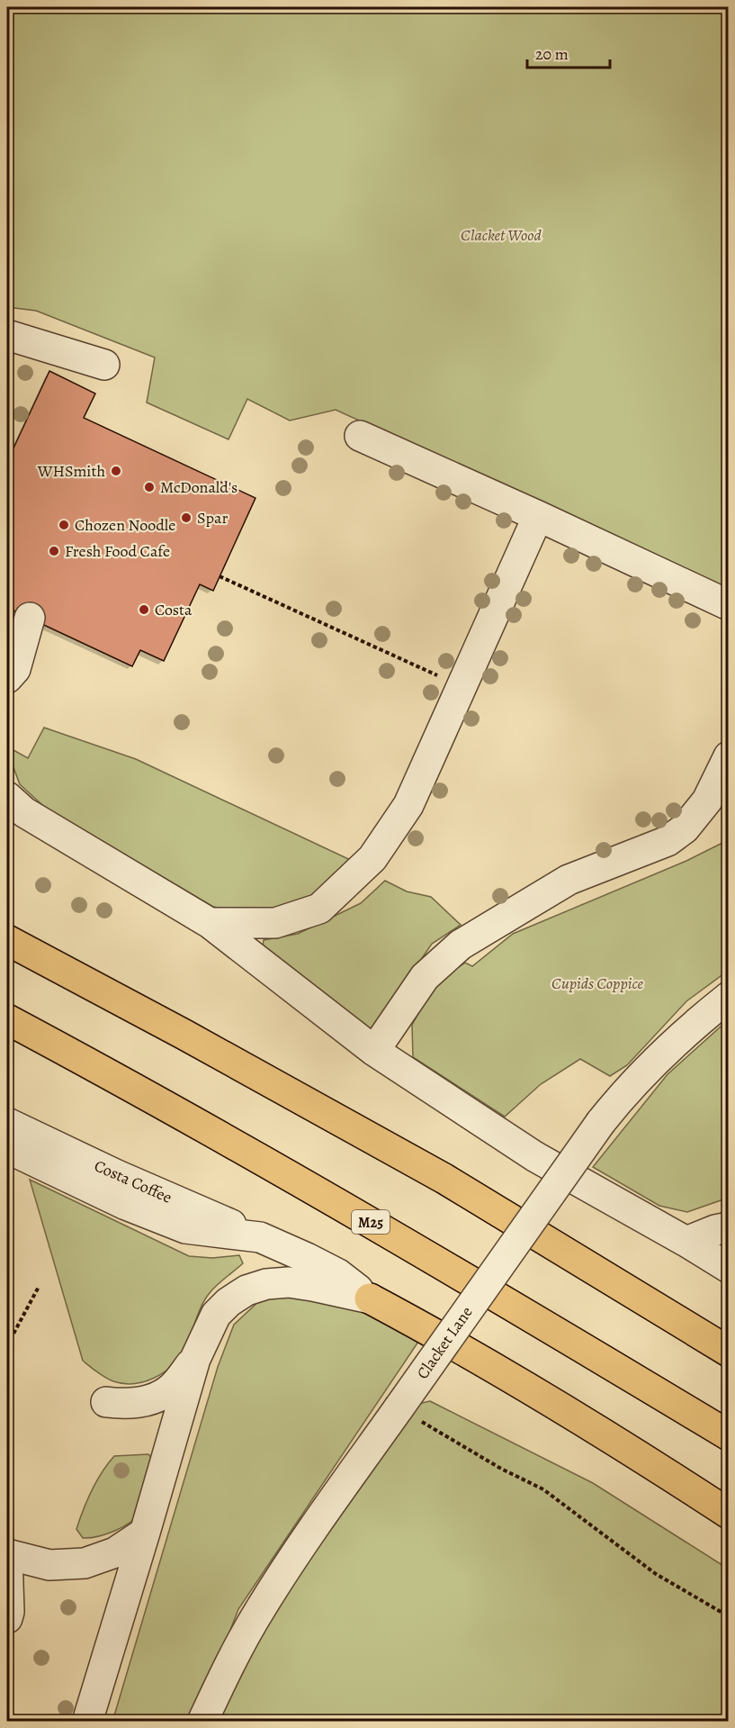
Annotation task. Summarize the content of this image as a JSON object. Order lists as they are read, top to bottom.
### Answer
{
  "streets": {
    "highway": ["M25"],
    "street": ["Costa Coffee", "Clacket Lane"]
  },
  "parks": ["Clacket Wood", "Cupids Coppice"],
  "places": [
    "WHSmith",
    "McDonald's",
    "Spar",
    "Chozen Noodle",
    "Fresh Food Cafe",
    "Costa"
  ],
  "scale_bar": "20 m"
}
